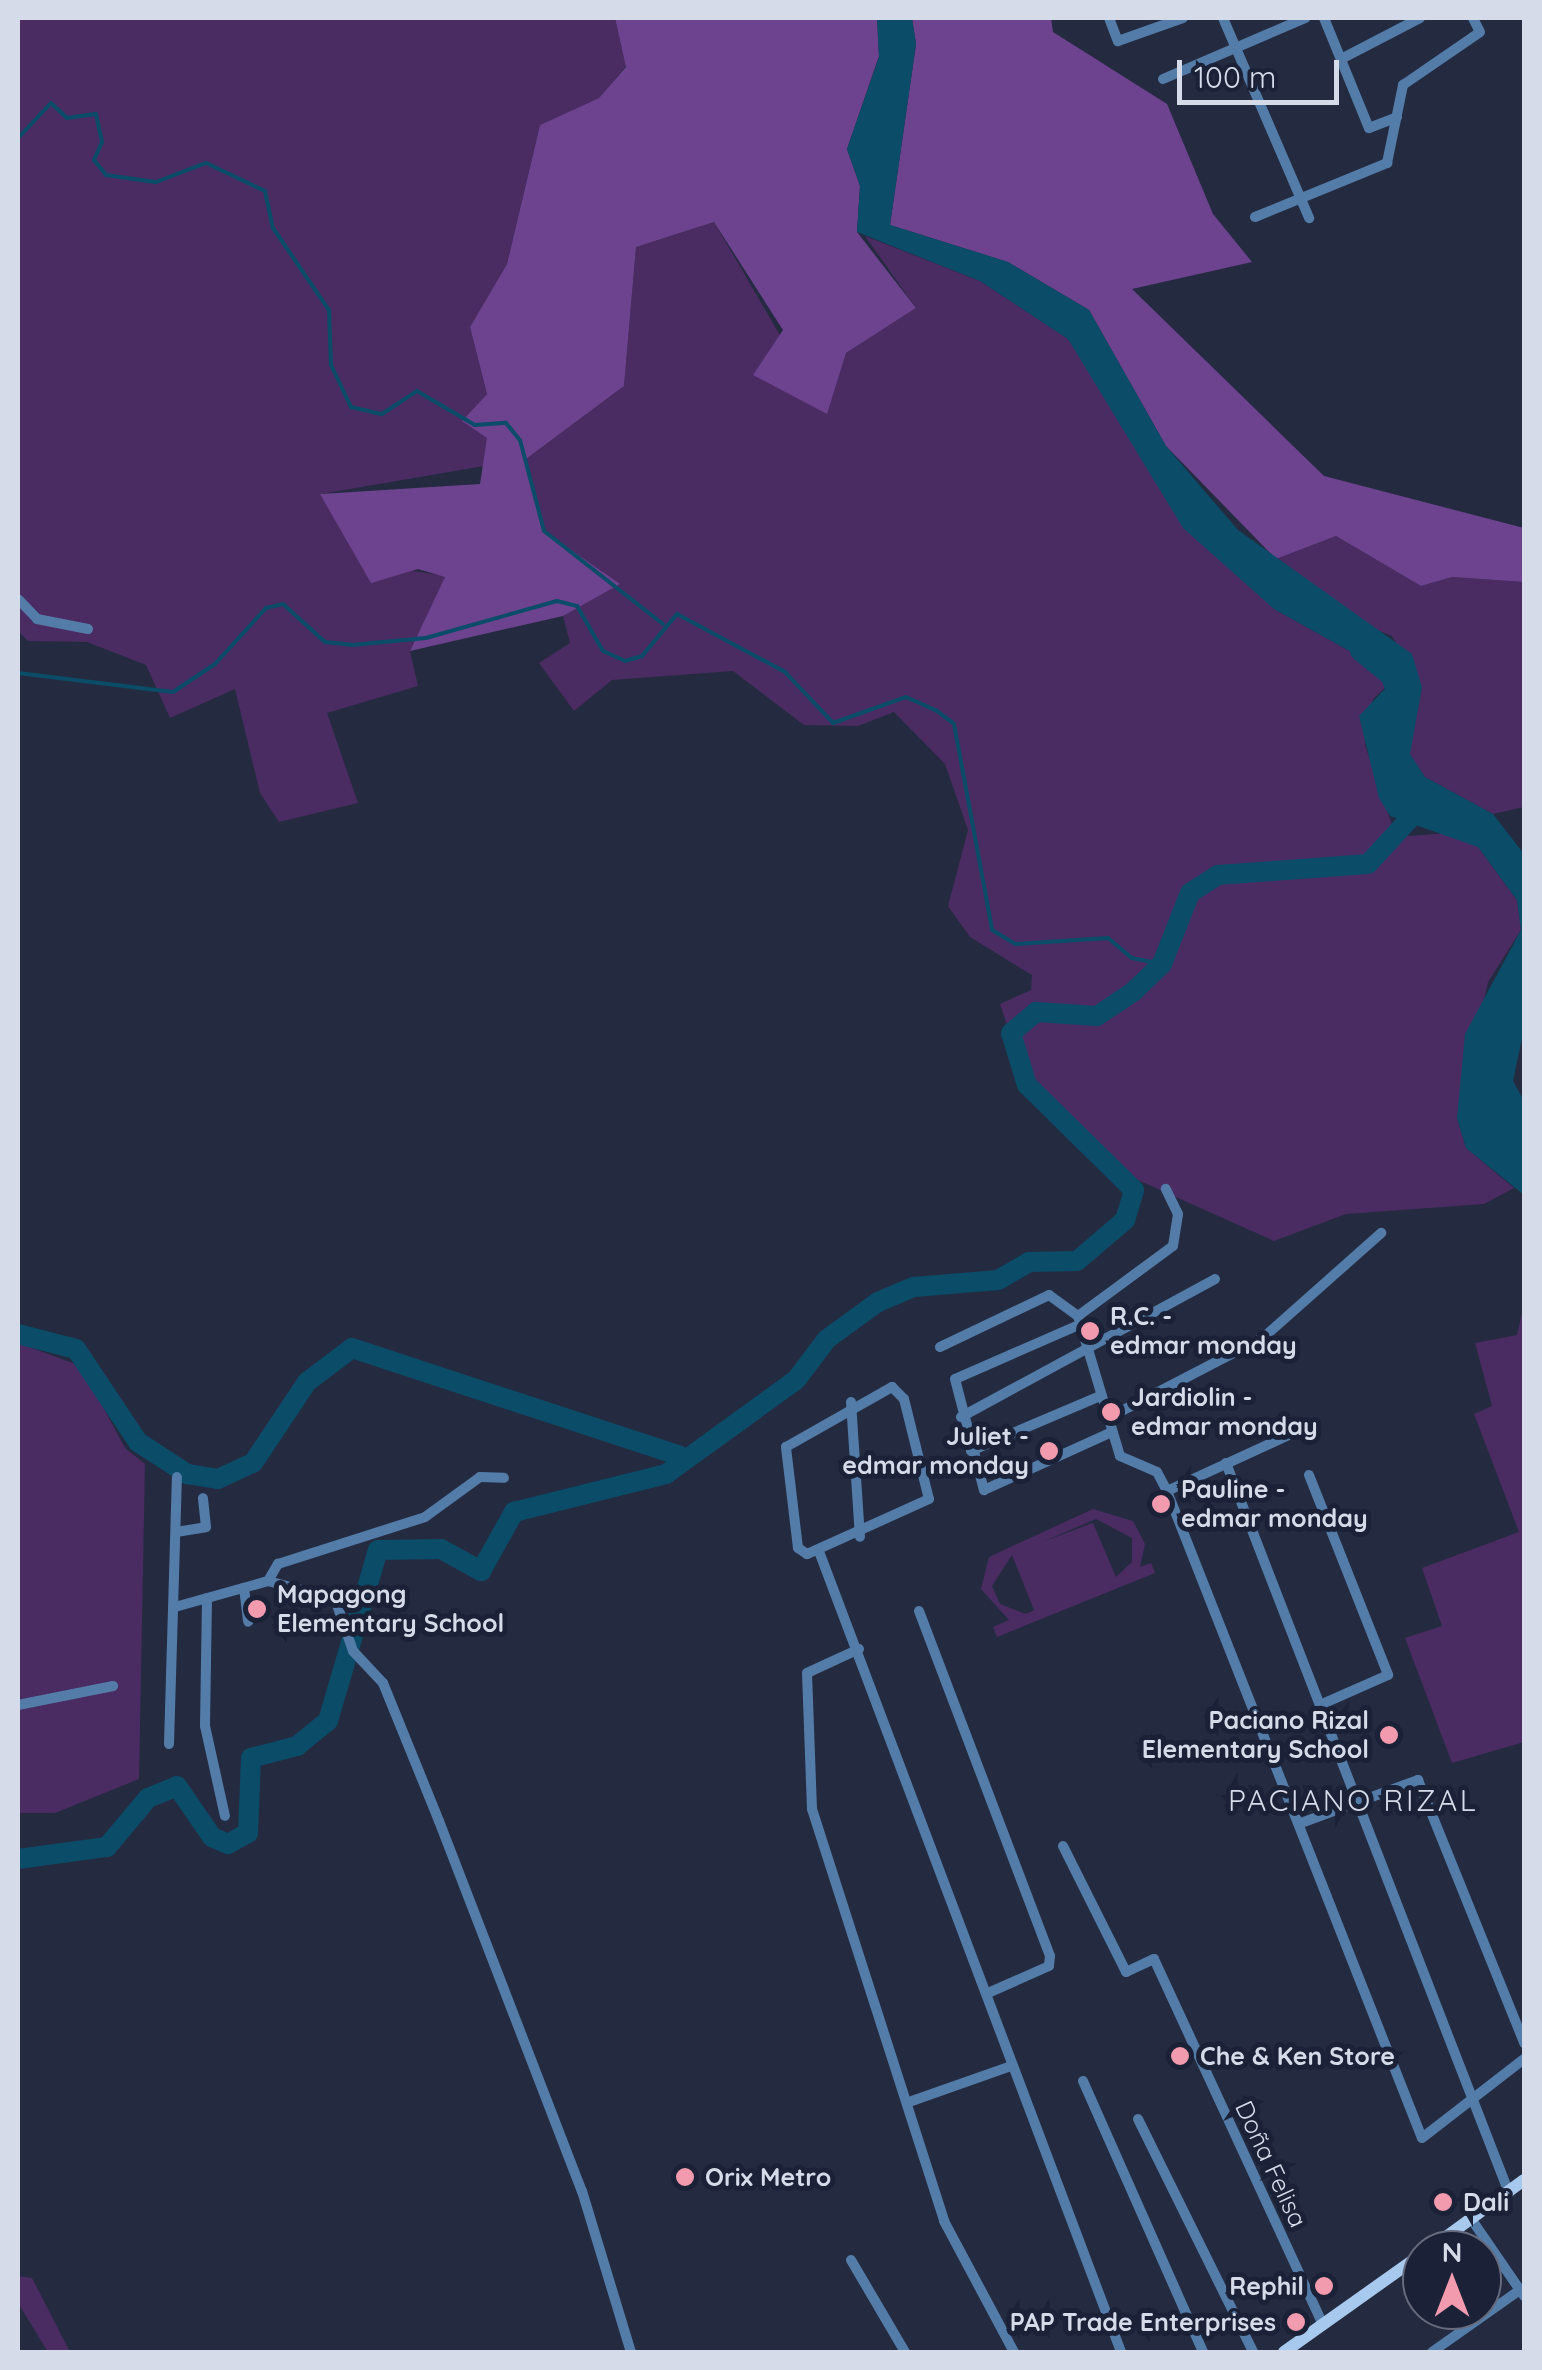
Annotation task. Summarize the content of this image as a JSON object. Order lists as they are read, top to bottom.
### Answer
{
  "streets": {
    "street": ["Doña Felisa"]
  },
  "districts": ["PACIANO RIZAL"],
  "places": [
    "R.C. - edmar monday",
    "Jardiolin - edmar monday",
    "Juliet - edmar monday",
    "Pauline - edmar monday",
    "Mapagong Elementary School",
    "Paciano Rizal Elementary School",
    "Che & Ken Store",
    "Orix Metro",
    "Dali",
    "Rephil",
    "PAP Trade Enterprises"
  ],
  "scale_bar": "100 m",
  "north": "top"
}
